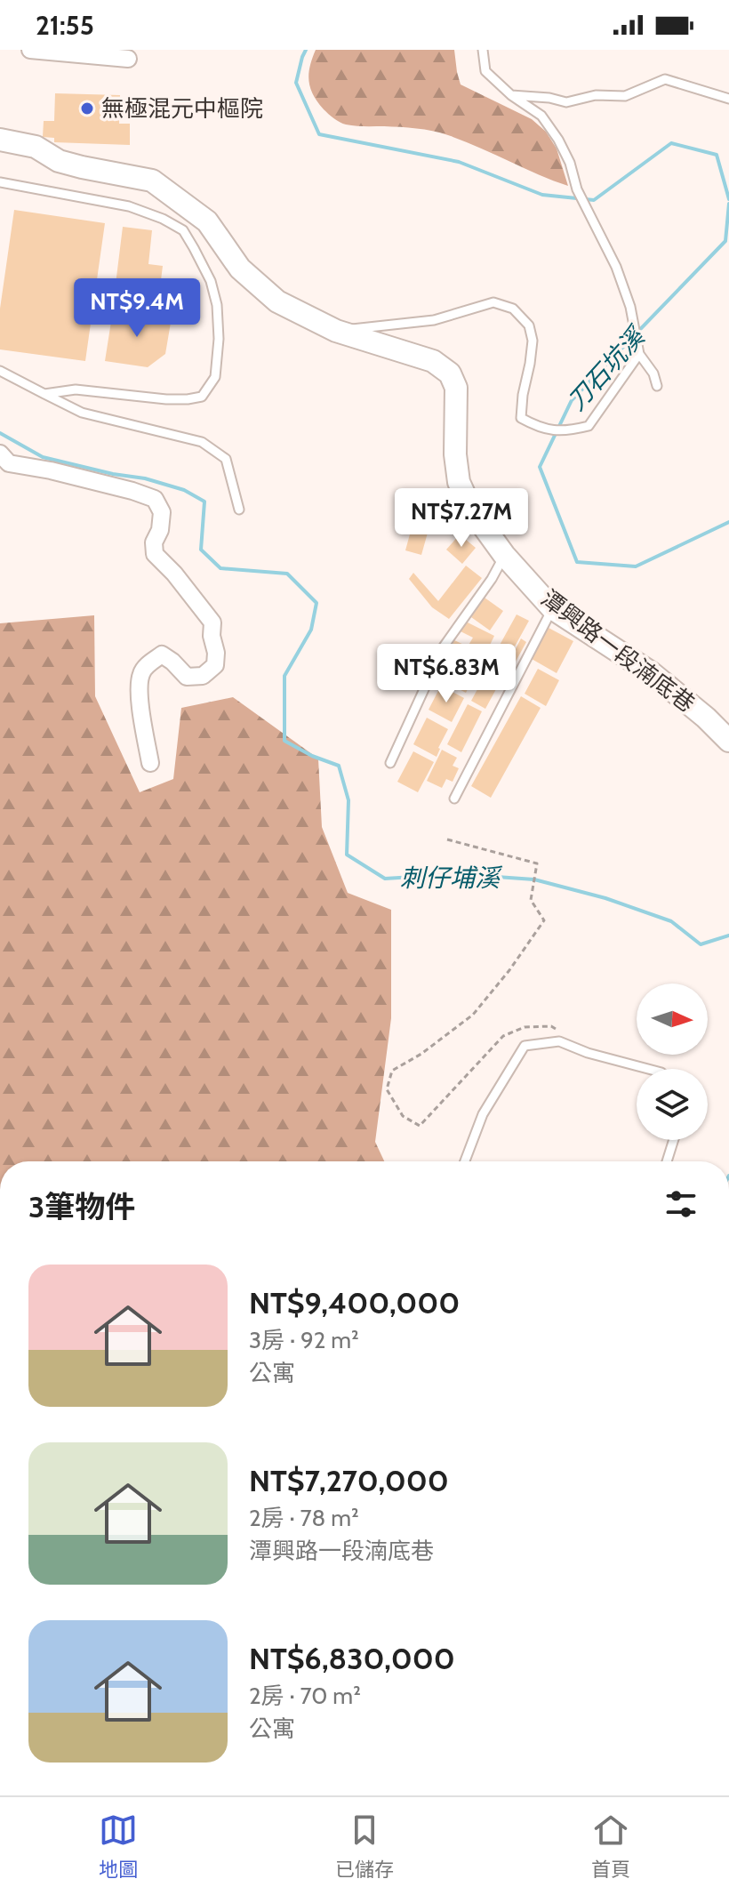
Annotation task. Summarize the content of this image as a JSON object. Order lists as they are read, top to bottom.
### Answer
{
  "streets": {
    "street": ["潭興路一段湳底巷"]
  },
  "water": ["刀石坑溪", "刺仔埔溪"],
  "places": ["無極混元中樞院"],
  "north": "right",
  "page": {
    "status": "21:55",
    "price": ["NT$9.4M", "NT$7.27M", "NT$6.83M"],
    "heading": "3筆物件",
    "list": [
      {
        "name": "NT$9,400,000",
        "note": "3房 · 92 m² · 公寓"
      },
      {
        "name": "NT$7,270,000",
        "note": "2房 · 78 m² · 潭興路一段湳底巷"
      },
      {
        "name": "NT$6,830,000",
        "note": "2房 · 70 m² · 公寓"
      }
    ],
    "tabs": ["地圖", "已儲存", "首頁"]
  }
}
